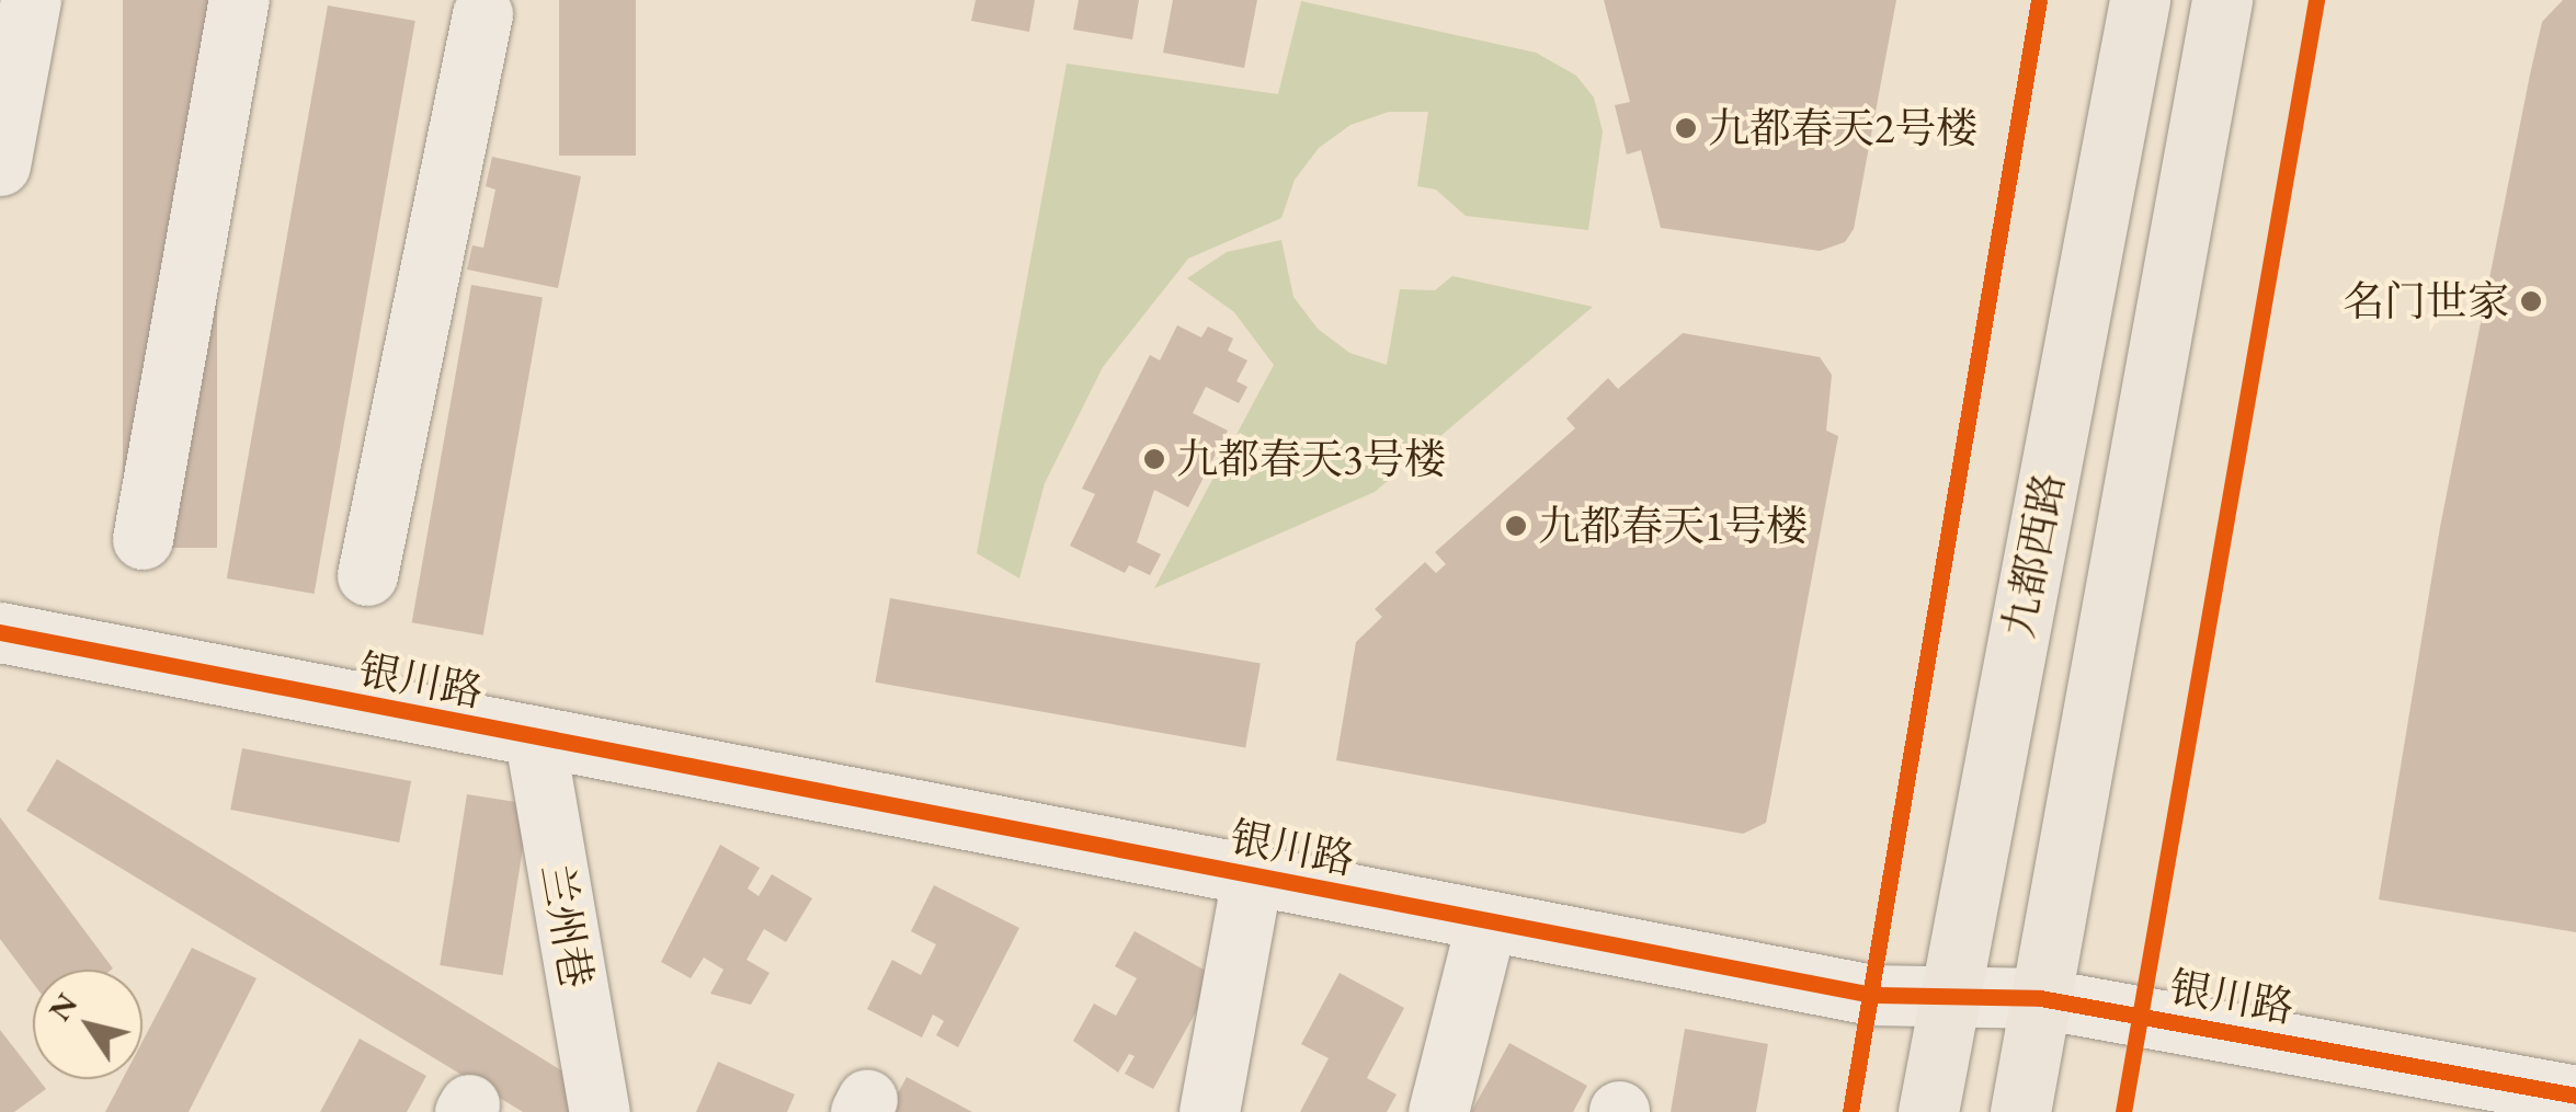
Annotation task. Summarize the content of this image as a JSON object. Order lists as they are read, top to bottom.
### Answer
{
  "streets": {
    "main road": ["九都西路"],
    "street": ["银川路", "兰州巷"]
  },
  "crossings": [
    ["九都西路", "银川路"],
    ["银川路", "兰州巷"]
  ],
  "places": [
    "九都春天2号楼",
    "名门世家",
    "九都春天3号楼",
    "九都春天1号楼"
  ],
  "north": "top left"
}
